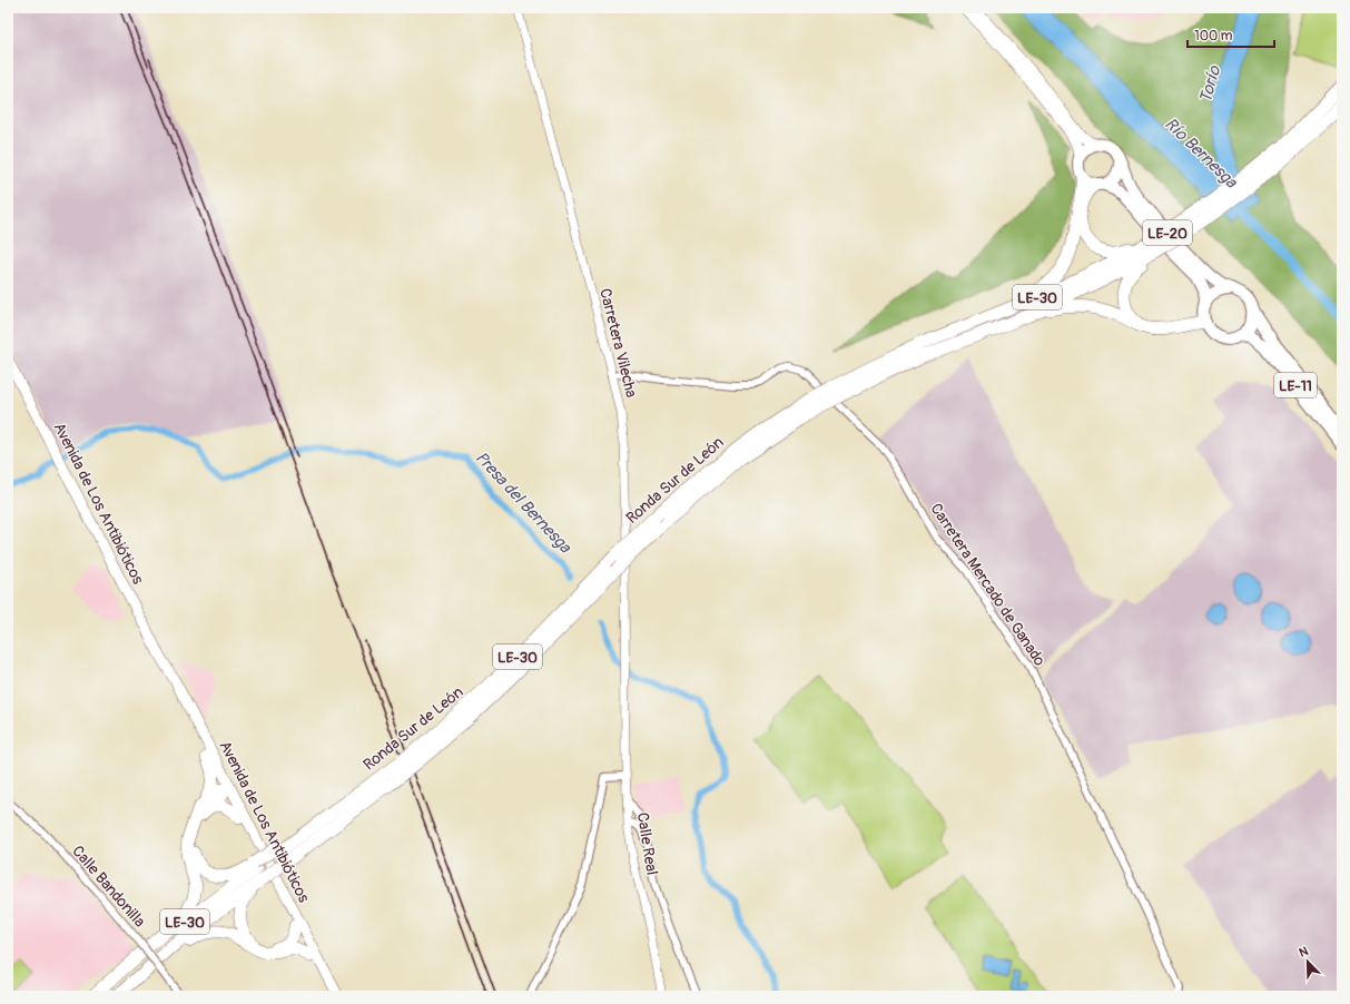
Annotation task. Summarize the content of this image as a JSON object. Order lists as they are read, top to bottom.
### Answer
{
  "streets": {
    "highway": [
      "LE-20",
      "LE-30",
      "LE-11",
      "Ronda Sur de León"
    ],
    "main road": ["Avenida de Los Antibióticos"],
    "street": [
      "Carretera Vilecha",
      "Carretera Mercado de Ganado",
      "Calle Real",
      "Calle Bandonilla"
    ]
  },
  "crossings": [
    ["LE-20", "LE-11"],
    ["Carretera Vilecha", "Carretera Mercado de Ganado"],
    ["Carretera Vilecha", "Calle Real"]
  ],
  "water": ["Torío", "Río Bernesga", "Presa del Bernesga"],
  "scale_bar": "100 m",
  "north": "top left"
}
